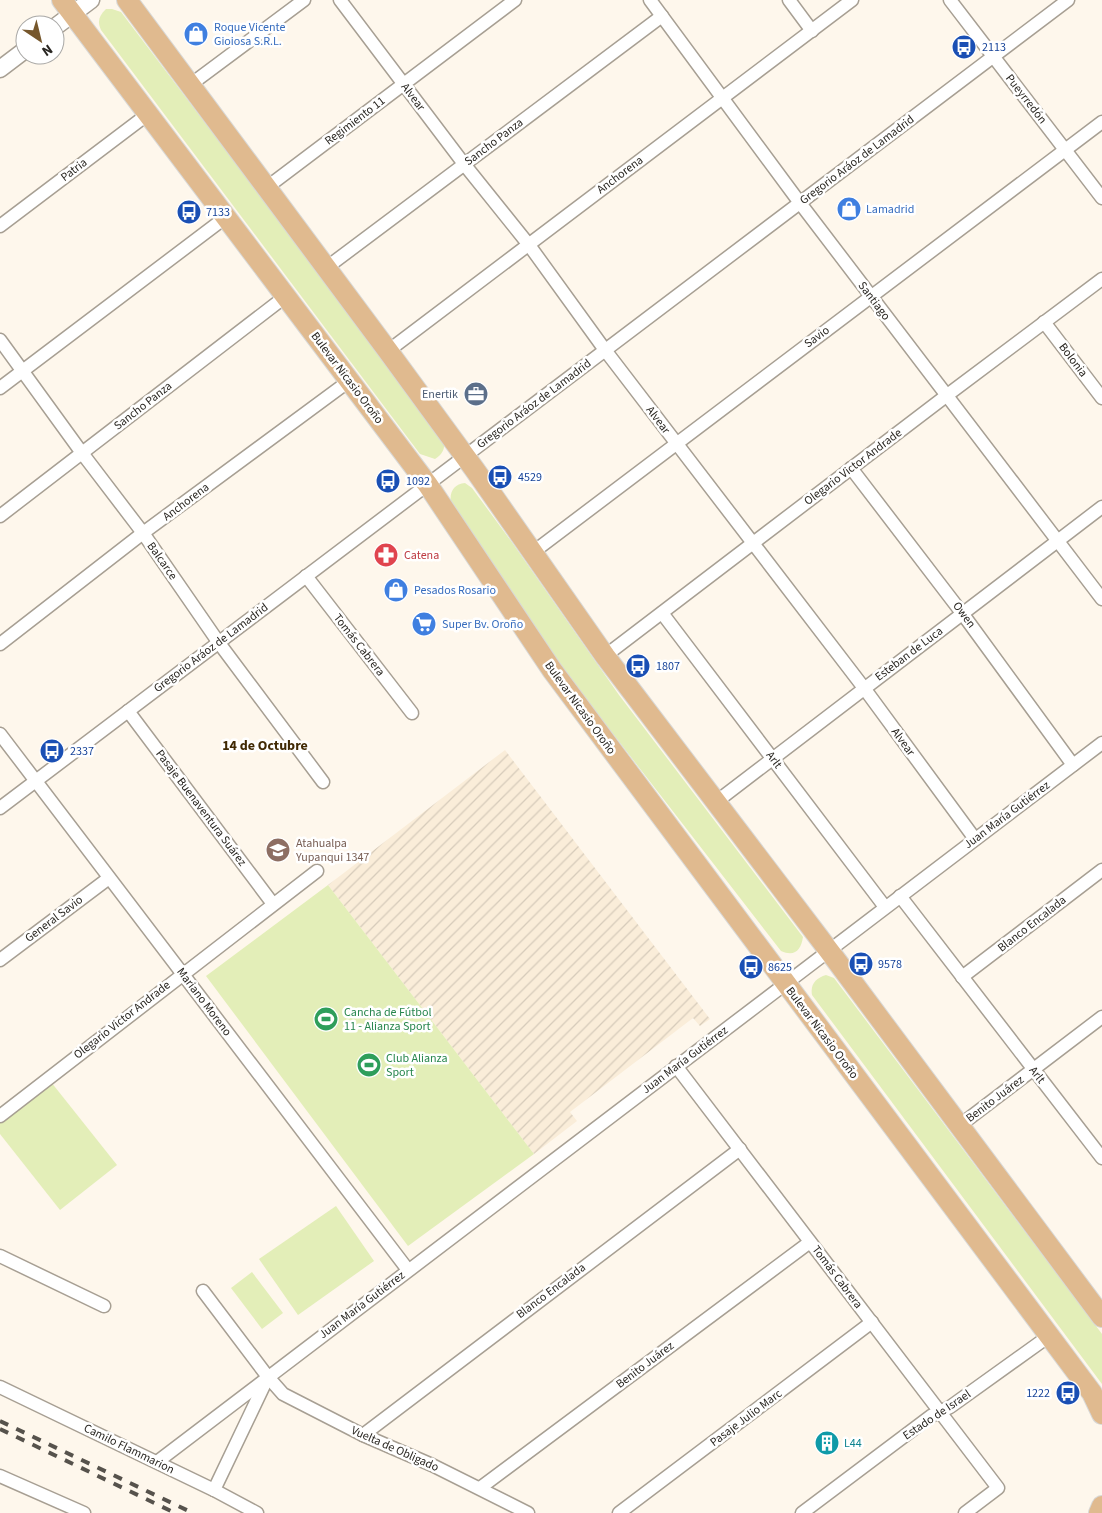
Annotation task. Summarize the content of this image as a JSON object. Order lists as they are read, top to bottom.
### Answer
{
  "streets": {
    "main road": ["Bulevar Nicasio Oroño"],
    "street": [
      "Alvear",
      "Pueyrredón",
      "Regimiento 11",
      "Sancho Panza",
      "Gregorio Aráoz de Lamadrid",
      "Patria",
      "Anchorena",
      "Santiago",
      "Savio",
      "Bolonia",
      "Olegario Victor Andrade",
      "Balcarce",
      "Owen",
      "Tomás Cabrera",
      "Esteban de Luca",
      "Arlt",
      "Pasaje Buenaventura Suárez",
      "Juan María Gutiérrez",
      "General Savio",
      "Blanco Encalada",
      "Mariano Moreno",
      "Benito Juárez",
      "Estado de Israel",
      "Pasaje Julio Marc",
      "Camilo Flammarion",
      "Vuelta de Obligado"
    ]
  },
  "crossings": [
    ["Alvear", "Regimiento 11"],
    ["Alvear", "Sancho Panza"],
    ["Alvear", "Gregorio Aráoz de Lamadrid"],
    ["Alvear", "Anchorena"],
    ["Alvear", "Savio"],
    ["Alvear", "Olegario Victor Andrade"],
    ["Alvear", "Esteban de Luca"],
    ["Alvear", "Juan María Gutiérrez"],
    ["Pueyrredón", "Gregorio Aráoz de Lamadrid"],
    ["Pueyrredón", "Savio"],
    ["Sancho Panza", "Santiago"],
    ["Sancho Panza", "Bulevar Nicasio Oroño"],
    ["Sancho Panza", "Balcarce"],
    ["Gregorio Aráoz de Lamadrid", "Santiago"],
    ["Gregorio Aráoz de Lamadrid", "Bulevar Nicasio Oroño"],
    ["Gregorio Aráoz de Lamadrid", "Balcarce"],
    ["Gregorio Aráoz de Lamadrid", "Tomás Cabrera"],
    ["Gregorio Aráoz de Lamadrid", "Pasaje Buenaventura Suárez"],
    ["Gregorio Aráoz de Lamadrid", "Mariano Moreno"],
    ["Patria", "Bulevar Nicasio Oroño"],
    ["Anchorena", "Santiago"],
    ["Anchorena", "Bulevar Nicasio Oroño"],
    ["Anchorena", "Balcarce"],
    ["Santiago", "Savio"],
    ["Santiago", "Olegario Victor Andrade"],
    ["Santiago", "Esteban de Luca"],
    ["Bolonia", "Olegario Victor Andrade"],
    ["Bulevar Nicasio Oroño", "Juan María Gutiérrez"],
    ["Bulevar Nicasio Oroño", "Estado de Israel"],
    ["Olegario Victor Andrade", "Owen"],
    ["Olegario Victor Andrade", "Arlt"],
    ["Olegario Victor Andrade", "Pasaje Buenaventura Suárez"],
    ["Olegario Victor Andrade", "Mariano Moreno"],
    ["Owen", "Esteban de Luca"],
    ["Owen", "Juan María Gutiérrez"],
    ["Tomás Cabrera", "Juan María Gutiérrez"],
    ["Tomás Cabrera", "Blanco Encalada"],
    ["Tomás Cabrera", "Benito Juárez"],
    ["Tomás Cabrera", "Estado de Israel"],
    ["Tomás Cabrera", "Pasaje Julio Marc"],
    ["Esteban de Luca", "Arlt"],
    ["Arlt", "Juan María Gutiérrez"],
    ["Arlt", "Blanco Encalada"],
    ["Arlt", "Benito Juárez"],
    ["Juan María Gutiérrez", "Mariano Moreno"],
    ["Juan María Gutiérrez", "Camilo Flammarion"],
    ["Juan María Gutiérrez", "Vuelta de Obligado"],
    ["General Savio", "Mariano Moreno"],
    ["Blanco Encalada", "Vuelta de Obligado"],
    ["Benito Juárez", "Vuelta de Obligado"]
  ],
  "districts": ["14 de Octubre"],
  "places": {
    "shop": ["Roque Vicente Gioiosa S.R.L.", "Lamadrid", "Pesados Rosario"],
    "bus stop": [
      "2113",
      "7133",
      "4529",
      "1092",
      "1807",
      "2337",
      "9578",
      "8625",
      "1222"
    ],
    "office": ["Enertik"],
    "pharmacy": ["Catena"],
    "supermarket": ["Super Bv. Oroño"],
    "school or university": ["Atahualpa Yupanqui 1347"],
    "sports": ["Cancha de Fútbol 11 - Alianza Sport", "Club Alianza Sport"],
    "building": ["L44"]
  },
  "north": "bottom right"
}
